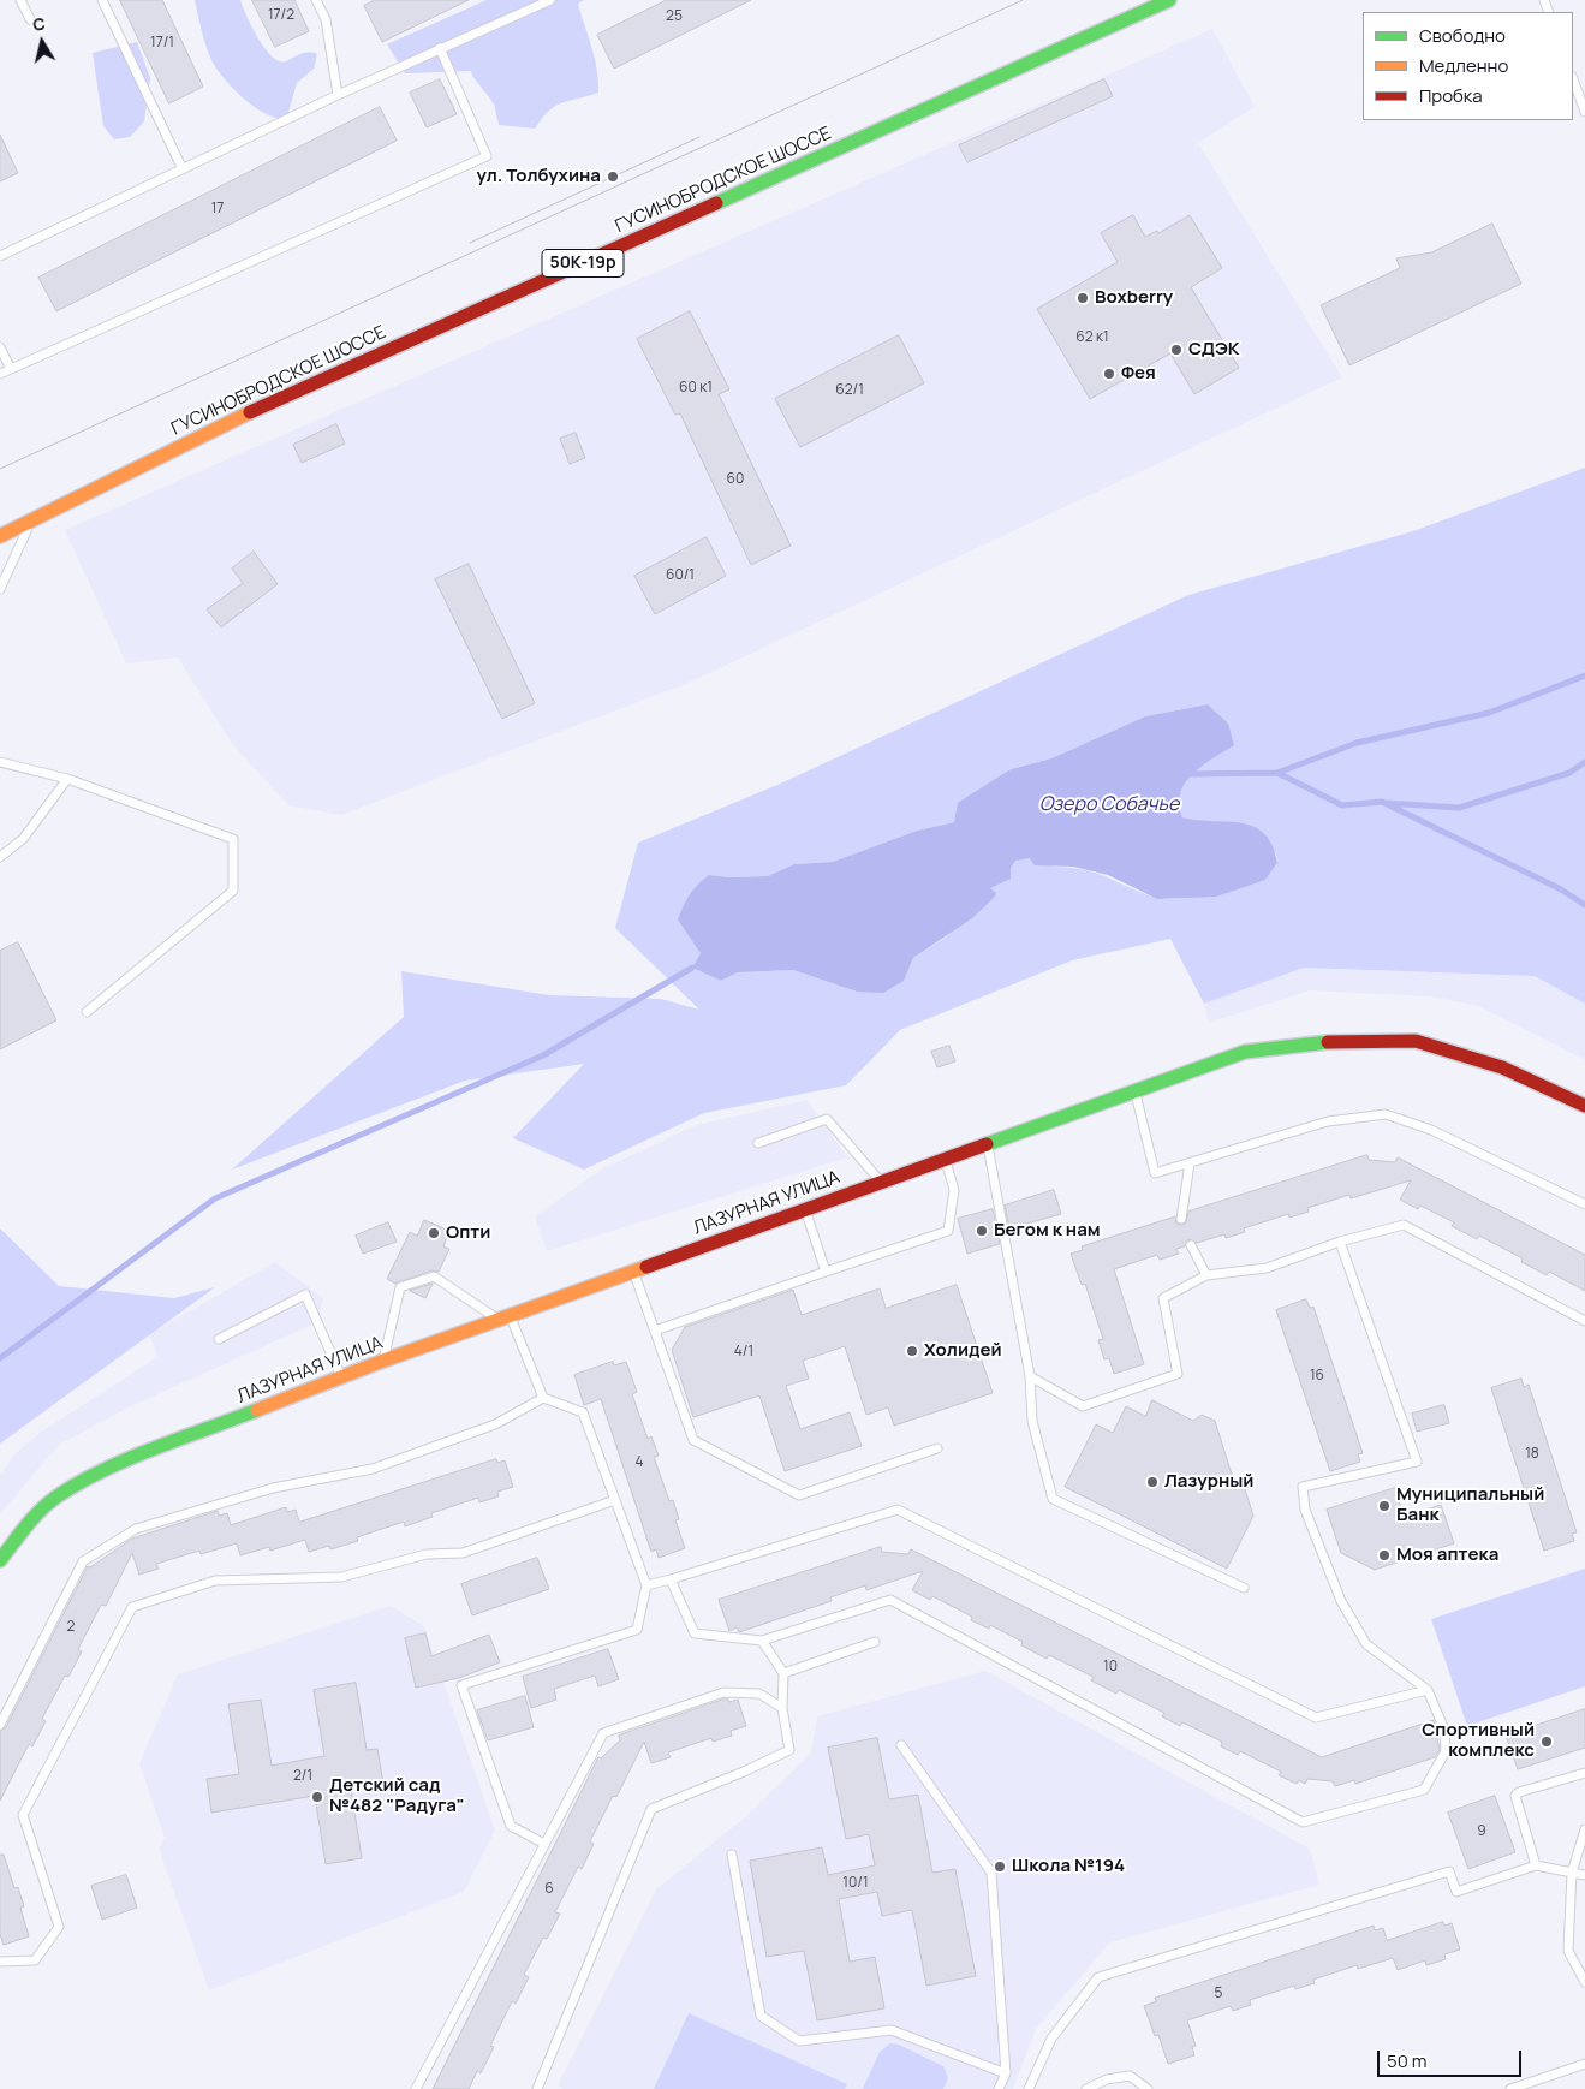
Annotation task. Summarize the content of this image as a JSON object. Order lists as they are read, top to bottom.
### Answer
{
  "streets": {
    "street": ["ГУСИНОБРОДСКОЕ ШОССЕ", "50К-19р", "ЛАЗУРНАЯ УЛИЦА"]
  },
  "water": ["Озеро Собачье"],
  "places": [
    "ул. Толбухина",
    "Boxberry",
    "СДЭК",
    "Фея",
    "Бегом к нам",
    "Опти",
    "Холидей",
    "Лазурный",
    "Муниципальный Банк",
    "Моя аптека",
    "Спортивный комплекс",
    "Детский сад №482 \"Радуга\"",
    "Школа №194"
  ],
  "house_numbers": [
    "17/2",
    "25",
    "17/1",
    "17",
    "62 к1",
    "60 к1",
    "62/1",
    "60",
    "60/1",
    "4/1",
    "16",
    "18",
    "4",
    "2",
    "10",
    "2/1",
    "9",
    "10/1",
    "6",
    "5"
  ],
  "legend": ["Свободно", "Медленно", "Пробка"],
  "scale_bar": "50 m",
  "north": "top"
}
